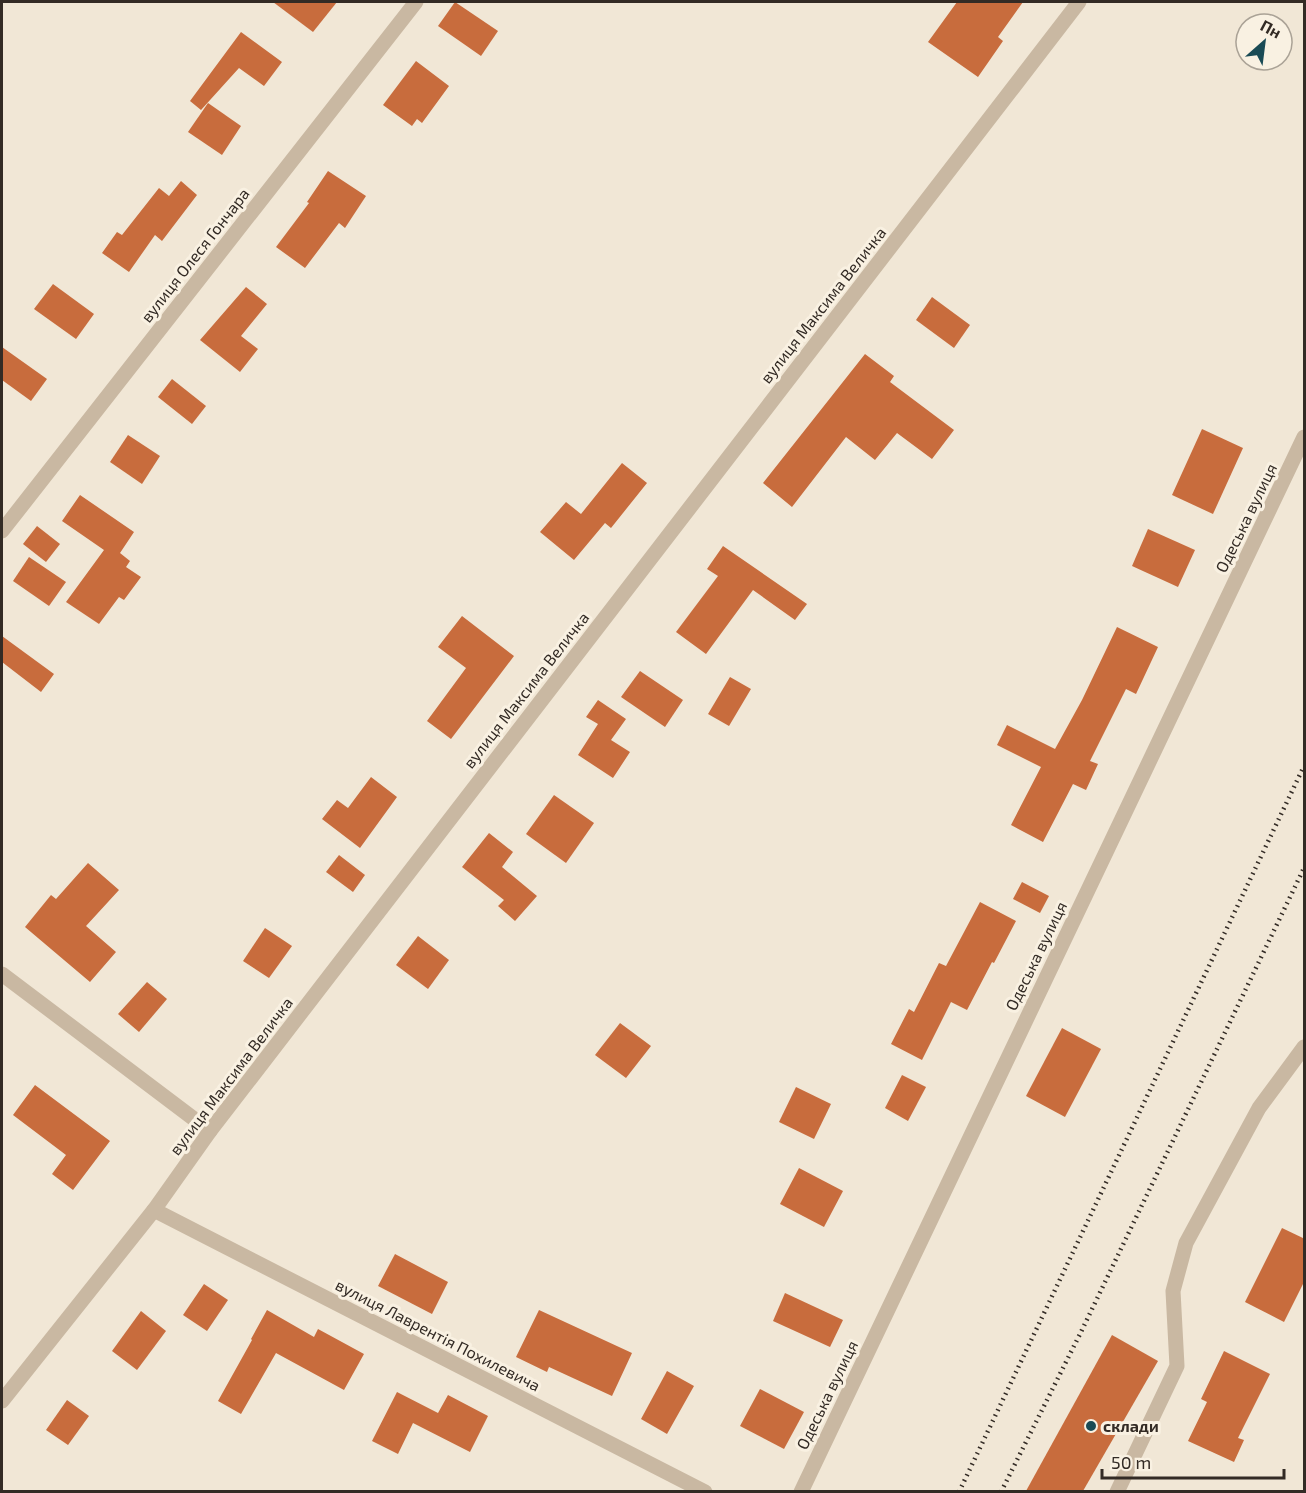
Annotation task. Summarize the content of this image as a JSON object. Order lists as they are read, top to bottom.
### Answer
{
  "streets": {
    "street": [
      "вулиця Олеся Гончара",
      "вулиця Максима Величка",
      "Одеська вулиця",
      "вулиця Лаврентія Похилевича"
    ]
  },
  "crossings": [
    ["вулиця Максима Величка", "вулиця Лаврентія Похилевича"]
  ],
  "places": ["склади"],
  "scale_bar": "50 m",
  "north": "top right"
}
